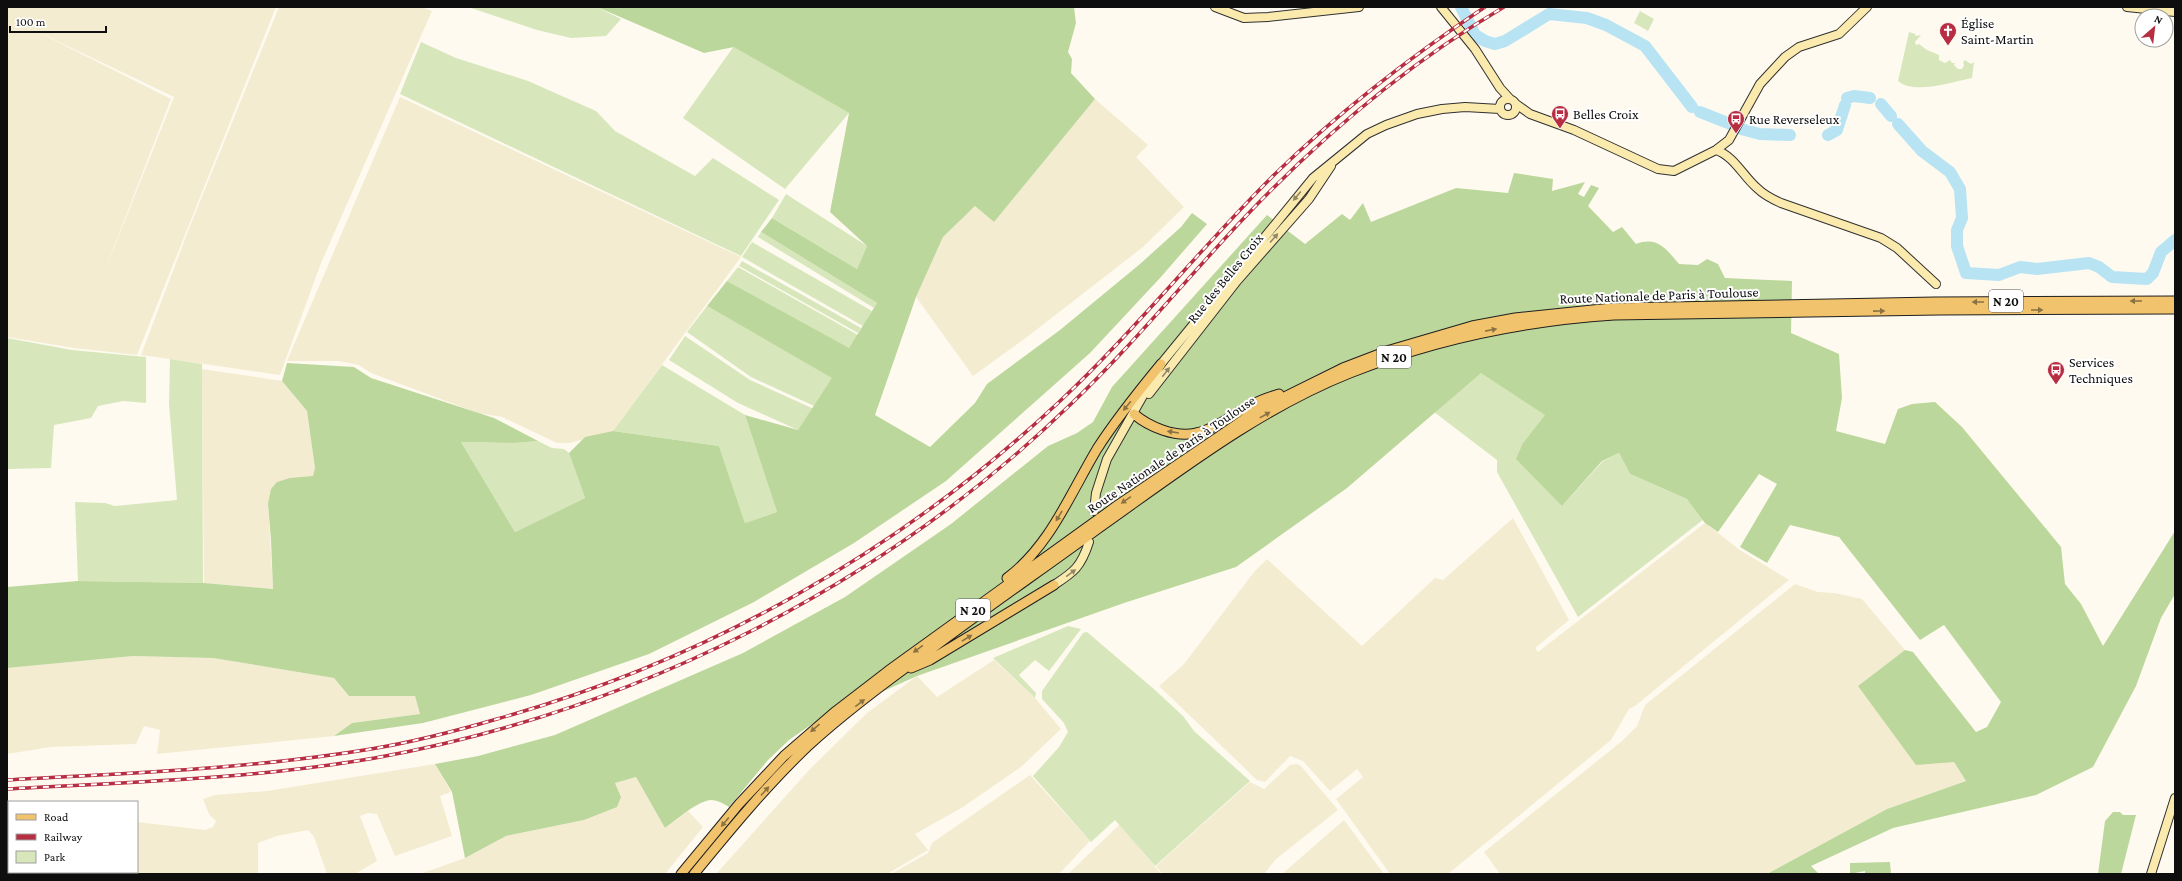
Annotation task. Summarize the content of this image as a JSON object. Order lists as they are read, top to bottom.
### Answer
{
  "streets": {
    "main road": ["Rue des Belles Croix", "Route Nationale de Paris à Toulouse", "N 20"]
  },
  "places": {
    "church": ["Église Saint-Martin"],
    "bus stop": ["Belles Croix", "Rue Reverseleux", "Services Techniques"]
  },
  "legend": ["Road", "Railway", "Park"],
  "scale_bar": "100 m",
  "north": "top right"
}
